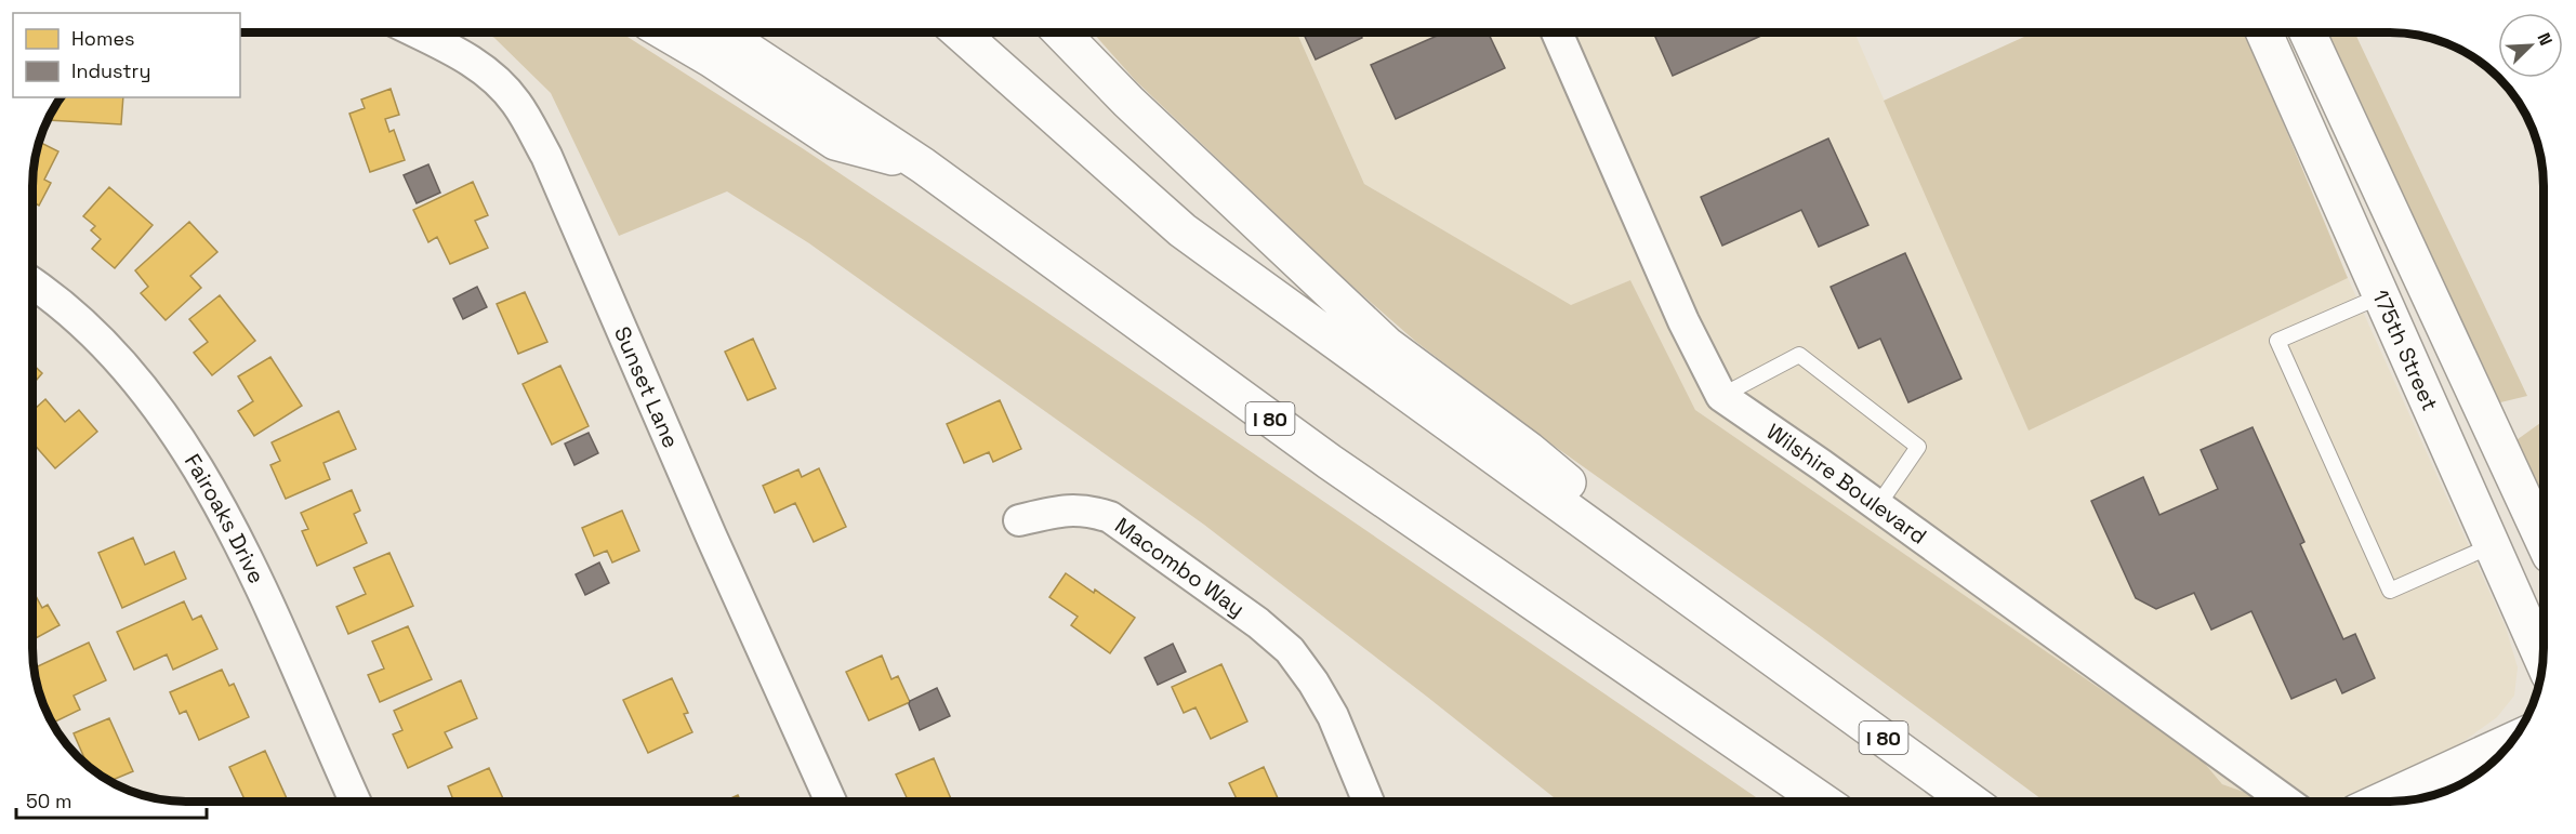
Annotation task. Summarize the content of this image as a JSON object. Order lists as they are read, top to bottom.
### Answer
{
  "streets": {
    "main road": ["175th Street", "I 80"],
    "street": [
      "Sunset Lane",
      "Wilshire Boulevard",
      "Fairoaks Drive",
      "Macombo Way"
    ]
  },
  "legend": ["Homes", "Industry"],
  "scale_bar": "50 m",
  "north": "top right"
}
